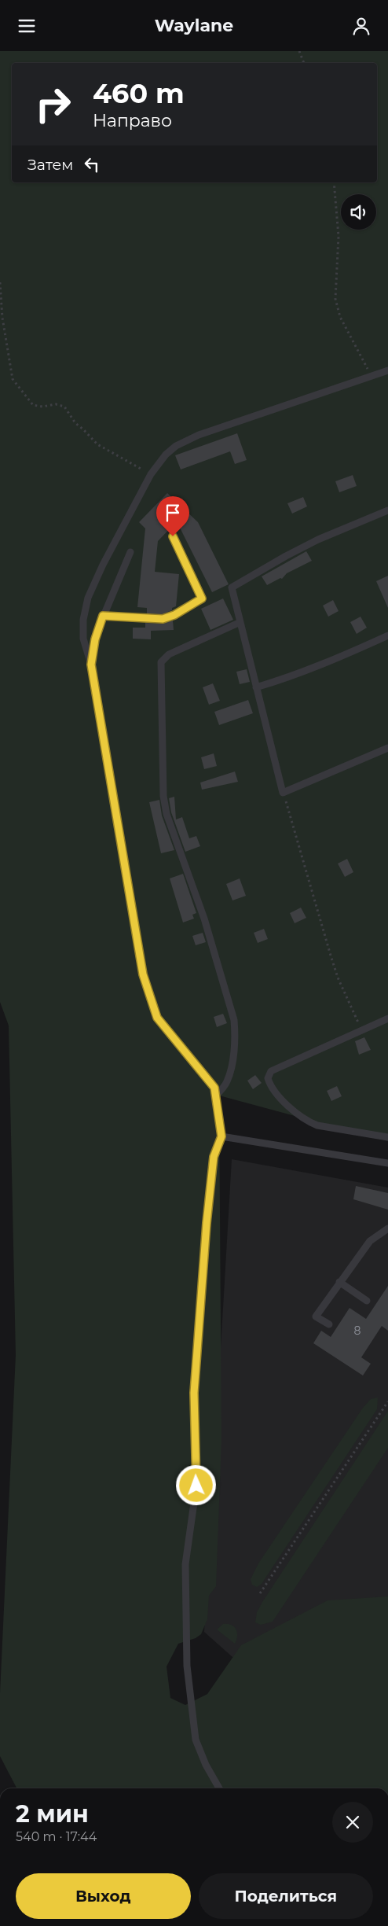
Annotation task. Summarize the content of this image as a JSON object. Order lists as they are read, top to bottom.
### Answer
{
  "house_numbers": ["8"],
  "page": {
    "header": "Waylane",
    "turn": ["460 m", "Направо"],
    "then": "Затем",
    "heading": ["2 мин", "540 m · 17:44"],
    "buttons": ["Выход", "Поделиться"]
  }
}
